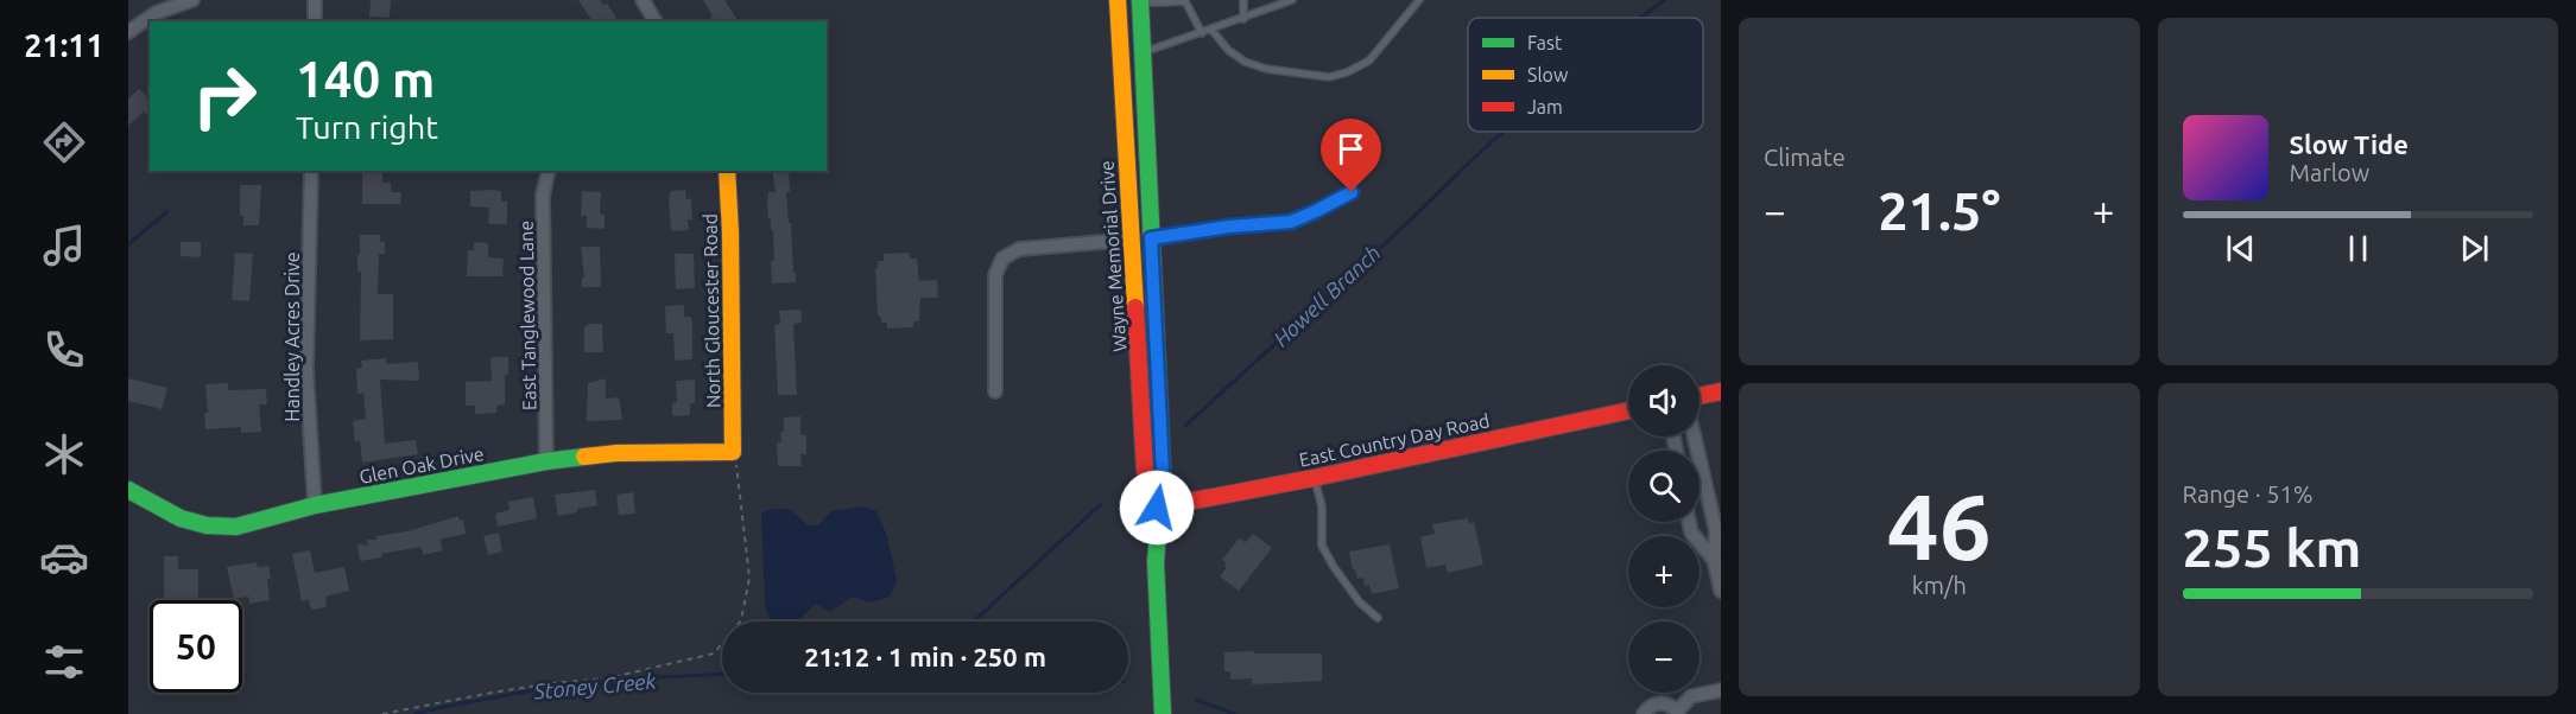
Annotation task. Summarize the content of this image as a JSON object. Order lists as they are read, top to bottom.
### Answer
{
  "streets": {
    "street": [
      "Wayne Memorial Drive",
      "North Gloucester Road",
      "East Tanglewood Lane",
      "Handley Acres Drive",
      "East Country Day Road",
      "Glen Oak Drive"
    ]
  },
  "crossings": [
    ["Wayne Memorial Drive", "East Country Day Road"],
    ["North Gloucester Road", "Glen Oak Drive"],
    ["East Tanglewood Lane", "Glen Oak Drive"],
    ["Handley Acres Drive", "Glen Oak Drive"]
  ],
  "water": ["Howell Branch", "Stoney Creek"],
  "legend": ["Fast", "Slow", "Jam"],
  "page": {
    "tabs": "21:11",
    "tile": [
      "Climate",
      ["46", "km/h"],
      ["Range · 51%", "255 km"]
    ],
    "turn": ["140 m", "Turn right"],
    "song": ["Slow Tide", "Marlow"],
    "heat": ["−", "21.5°", "+"],
    "map_buttons": ["+", "−"],
    "limit": "50",
    "trip": "21:12 · 1 min · 250 m"
  }
}
